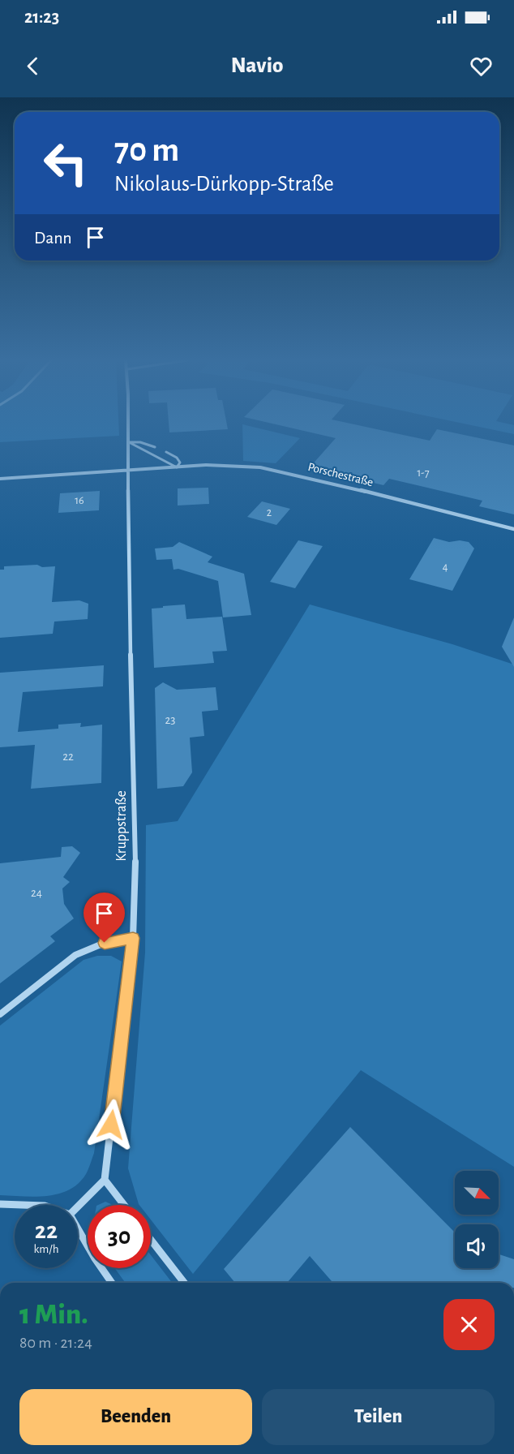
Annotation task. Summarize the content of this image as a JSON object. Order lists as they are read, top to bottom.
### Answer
{
  "streets": {
    "street": ["Porschestraße", "Kruppstraße"]
  },
  "crossings": [
    ["Porschestraße", "Kruppstraße"]
  ],
  "house_numbers": [
    "1-7",
    "16",
    "2",
    "4",
    "23",
    "22",
    "24"
  ],
  "north": "bottom right",
  "page": {
    "status": "21:23",
    "header": "Navio",
    "turn": ["70 m", "Nikolaus-Dürkopp-Straße"],
    "then": "Dann",
    "speed": "22 km/h",
    "limit": "30",
    "heading": ["1 Min.", "80 m · 21:24"],
    "buttons": ["Beenden", "Teilen"]
  }
}
